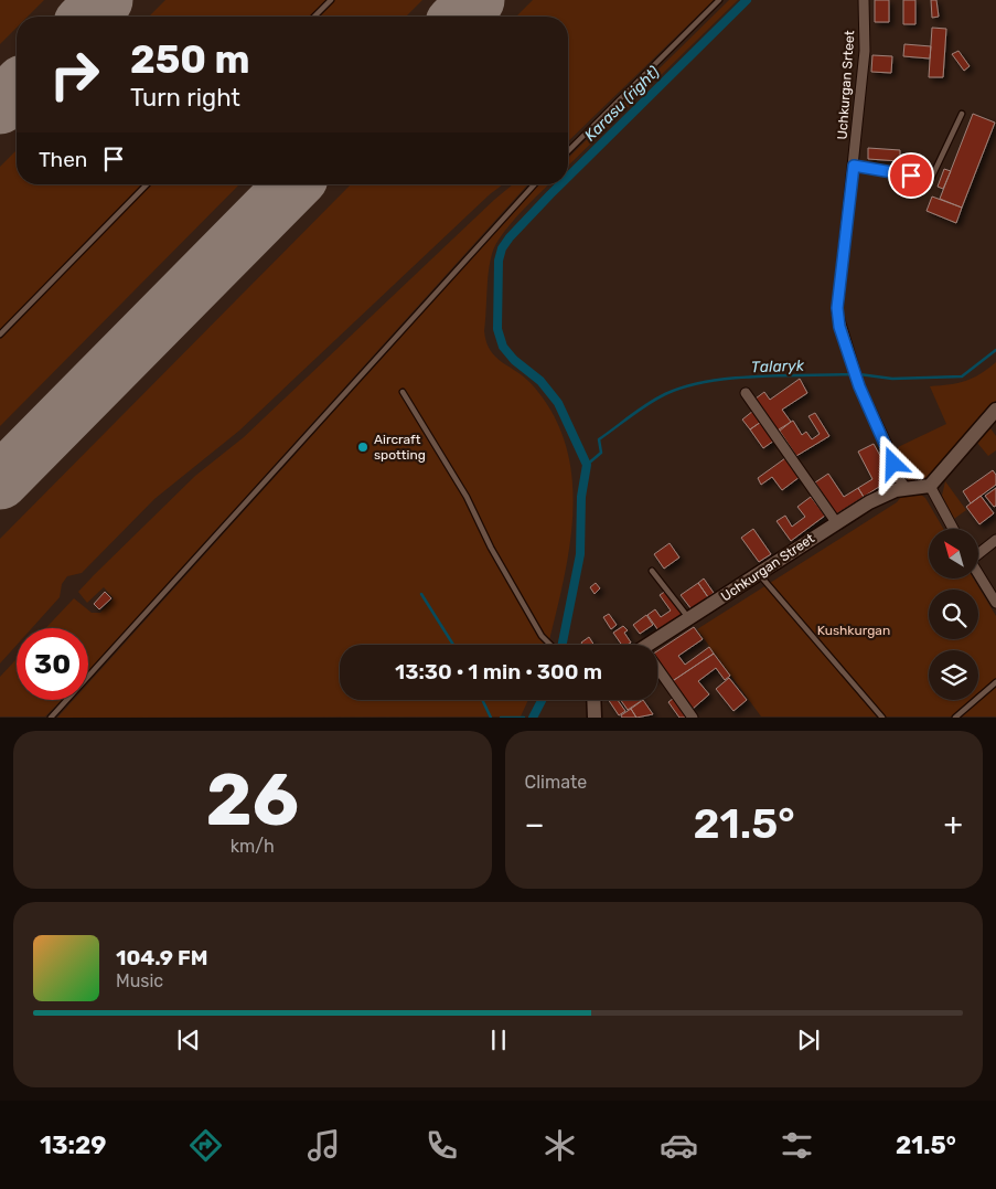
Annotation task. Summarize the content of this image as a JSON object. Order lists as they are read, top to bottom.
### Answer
{
  "streets": {
    "street": ["Uchkurgan Srteet", "Uchkurgan Street"]
  },
  "crossings": [
    ["Uchkurgan Srteet", "Uchkurgan Street"]
  ],
  "water": ["Karasu (right)", "Talaryk"],
  "parks": ["Kushkurgan"],
  "places": ["Aircraft spotting"],
  "north": "top left",
  "page": {
    "turn": ["250 m", "Turn right"],
    "then": "Then",
    "limit": "30",
    "trip": "13:30 · 1 min · 300 m",
    "tile": [
      ["26", "km/h"],
      "Climate"
    ],
    "heat": ["−", "21.5°", "+"],
    "song": ["104.9 FM", "Music"],
    "tabs": ["13:29", "21.5°"]
  }
}
